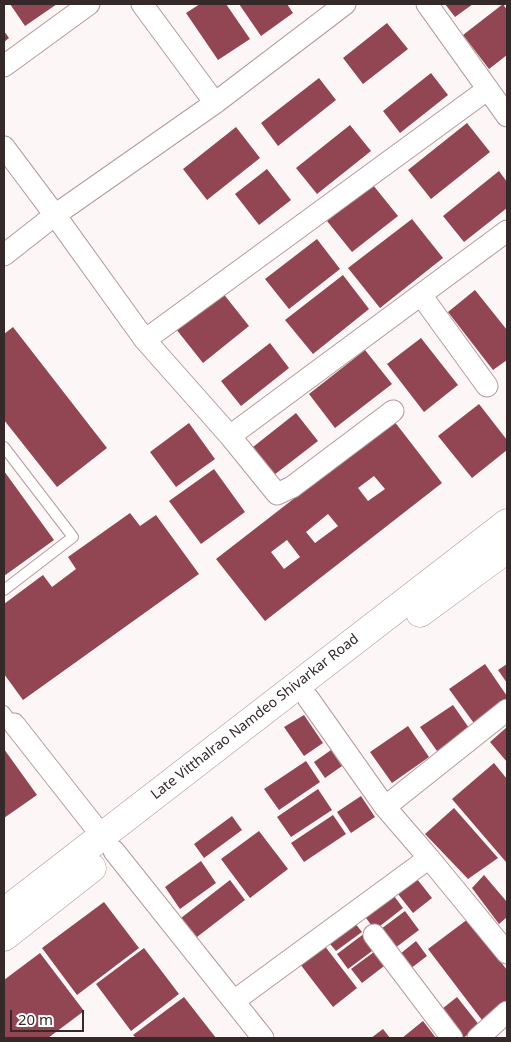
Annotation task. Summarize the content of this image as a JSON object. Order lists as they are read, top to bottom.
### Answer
{
  "streets": {
    "main road": ["Late Vitthalrao Namdeo Shivarkar Road"]
  },
  "scale_bar": "20 m"
}
